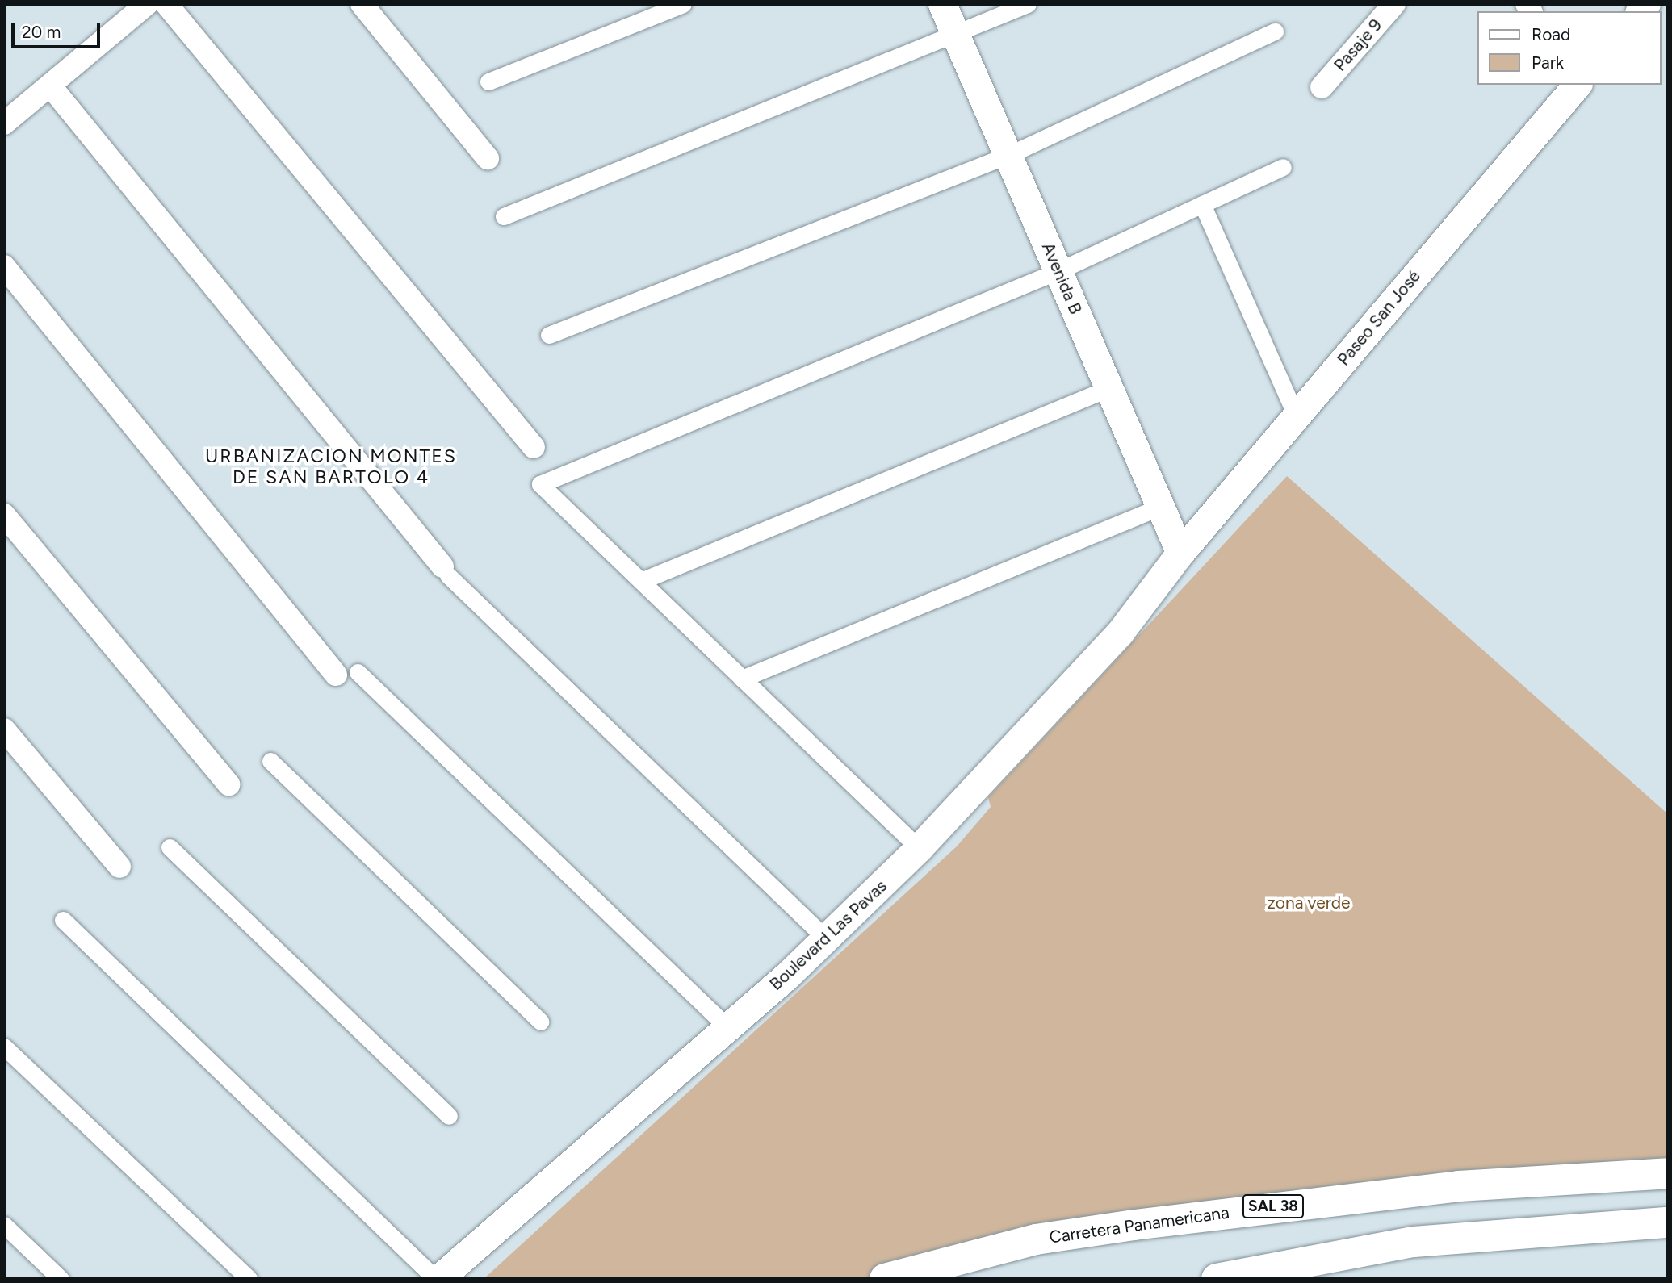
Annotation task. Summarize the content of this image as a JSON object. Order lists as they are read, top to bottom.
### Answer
{
  "streets": {
    "highway": ["SAL 38", "Carretera Panamericana"],
    "street": [
      "Pasaje 9",
      "Avenida B",
      "Paseo San José",
      "Boulevard Las Pavas"
    ]
  },
  "crossings": [
    ["Avenida B", "Paseo San José"],
    ["Avenida B", "Boulevard Las Pavas"],
    ["Paseo San José", "Boulevard Las Pavas"]
  ],
  "districts": ["URBANIZACION MONTES DE SAN BARTOLO 4"],
  "parks": ["zona verde"],
  "legend": ["Road", "Park"],
  "scale_bar": "20 m"
}
